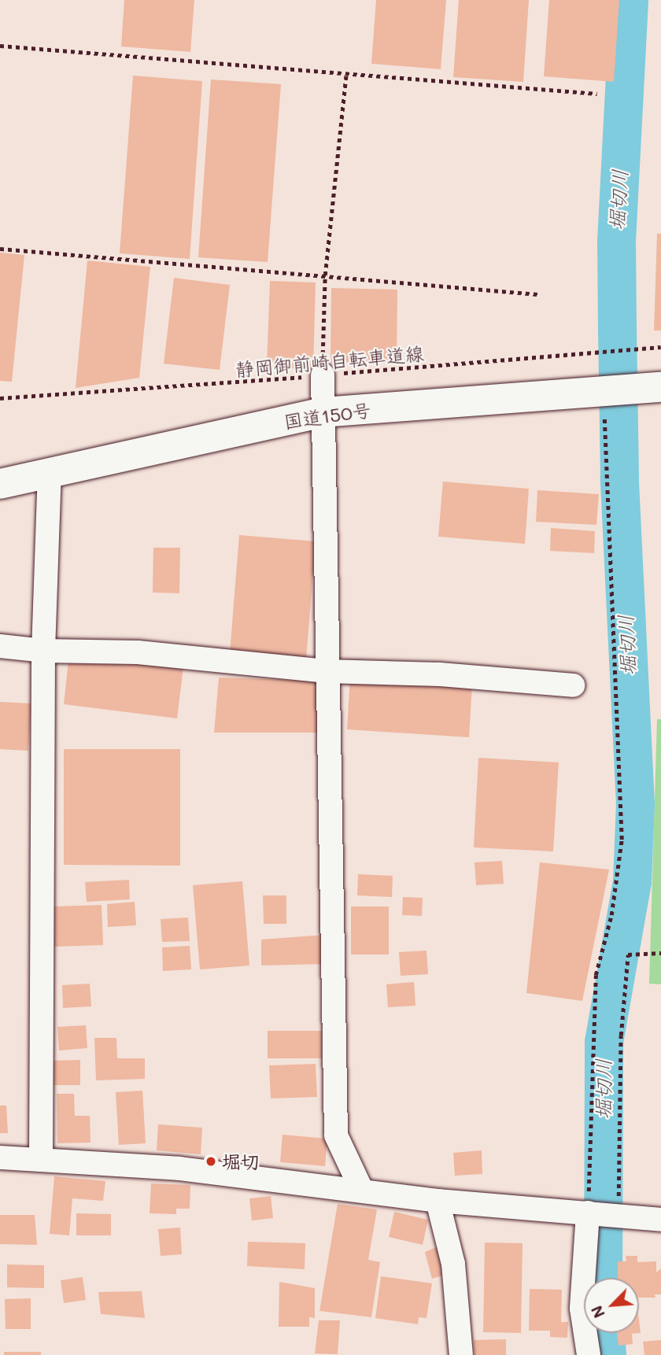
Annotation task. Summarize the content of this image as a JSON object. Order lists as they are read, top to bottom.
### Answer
{
  "streets": {
    "highway": ["国道150号"],
    "path": ["静岡御前崎自転車道線"]
  },
  "water": ["堀切川"],
  "places": ["堀切"],
  "north": "bottom left"
}
